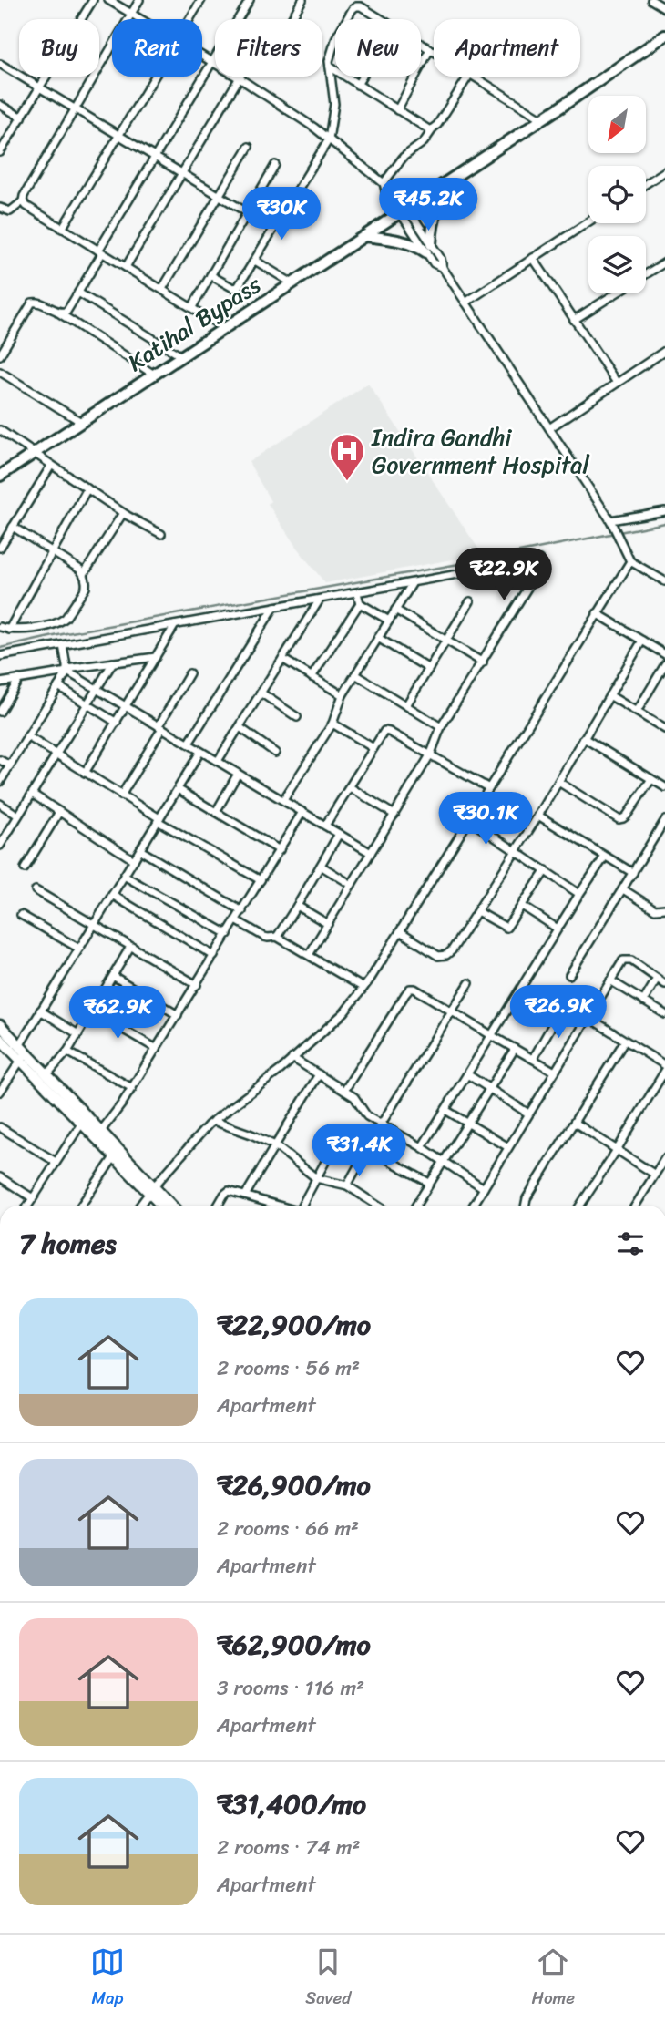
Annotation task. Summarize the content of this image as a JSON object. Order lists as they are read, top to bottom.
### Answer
{
  "streets": {
    "main road": ["Katihal Bypass"]
  },
  "places": {
    "hospital": ["Indira Gandhi Government Hospital"]
  },
  "north": "bottom left",
  "page": {
    "chip": [
      "Buy",
      "Rent",
      "Filters",
      "New",
      "Apartment"
    ],
    "price": [
      "₹45.2K",
      "₹30K",
      "₹22.9K",
      "₹30.1K",
      "₹26.9K",
      "₹62.9K",
      "₹31.4K"
    ],
    "heading": "7 homes",
    "list": [
      {
        "name": "₹22,900/mo",
        "note": "2 rooms · 56 m² · Apartment"
      },
      {
        "name": "₹26,900/mo",
        "note": "2 rooms · 66 m² · Apartment"
      },
      {
        "name": "₹62,900/mo",
        "note": "3 rooms · 116 m² · Apartment"
      },
      {
        "name": "₹31,400/mo",
        "note": "2 rooms · 74 m² · Apartment"
      }
    ],
    "tabs": ["Map", "Saved", "Home"]
  }
}
